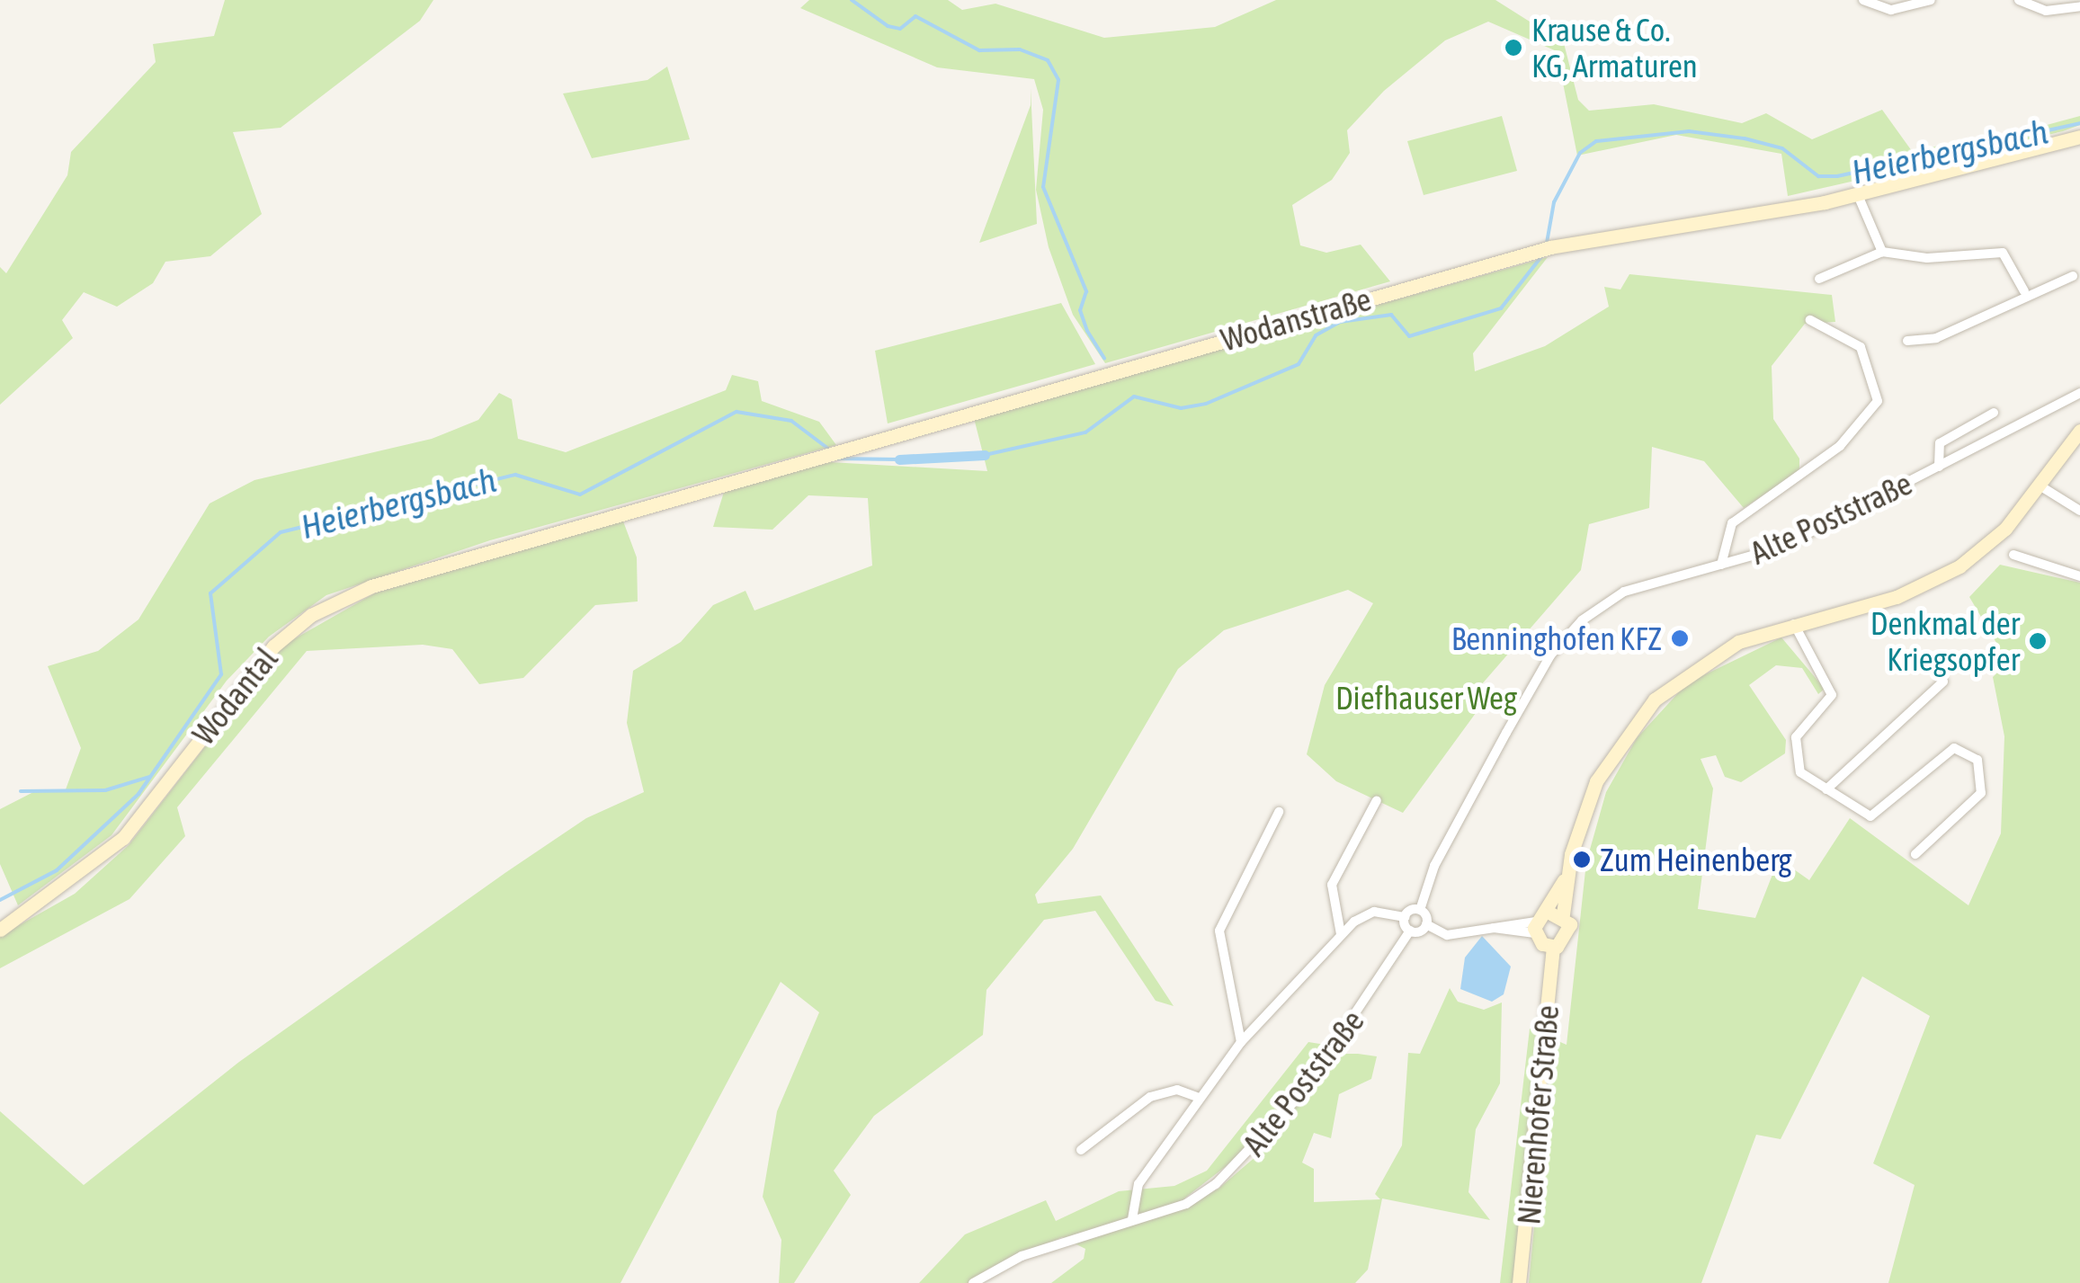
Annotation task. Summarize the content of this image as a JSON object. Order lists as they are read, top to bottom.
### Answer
{
  "streets": {
    "main road": ["Wodanstraße", "Wodantal", "Nierenhofer Straße"],
    "street": ["Alte Poststraße"]
  },
  "crossings": [
    ["Wodanstraße", "Wodantal"]
  ],
  "water": ["Heierbergsbach"],
  "parks": ["Diefhauser Weg"],
  "places": [
    "Krause & Co. KG, Armaturen",
    "Benninghofen KFZ",
    "Denkmal der Kriegsopfer",
    "Zum Heinenberg"
  ]
}
